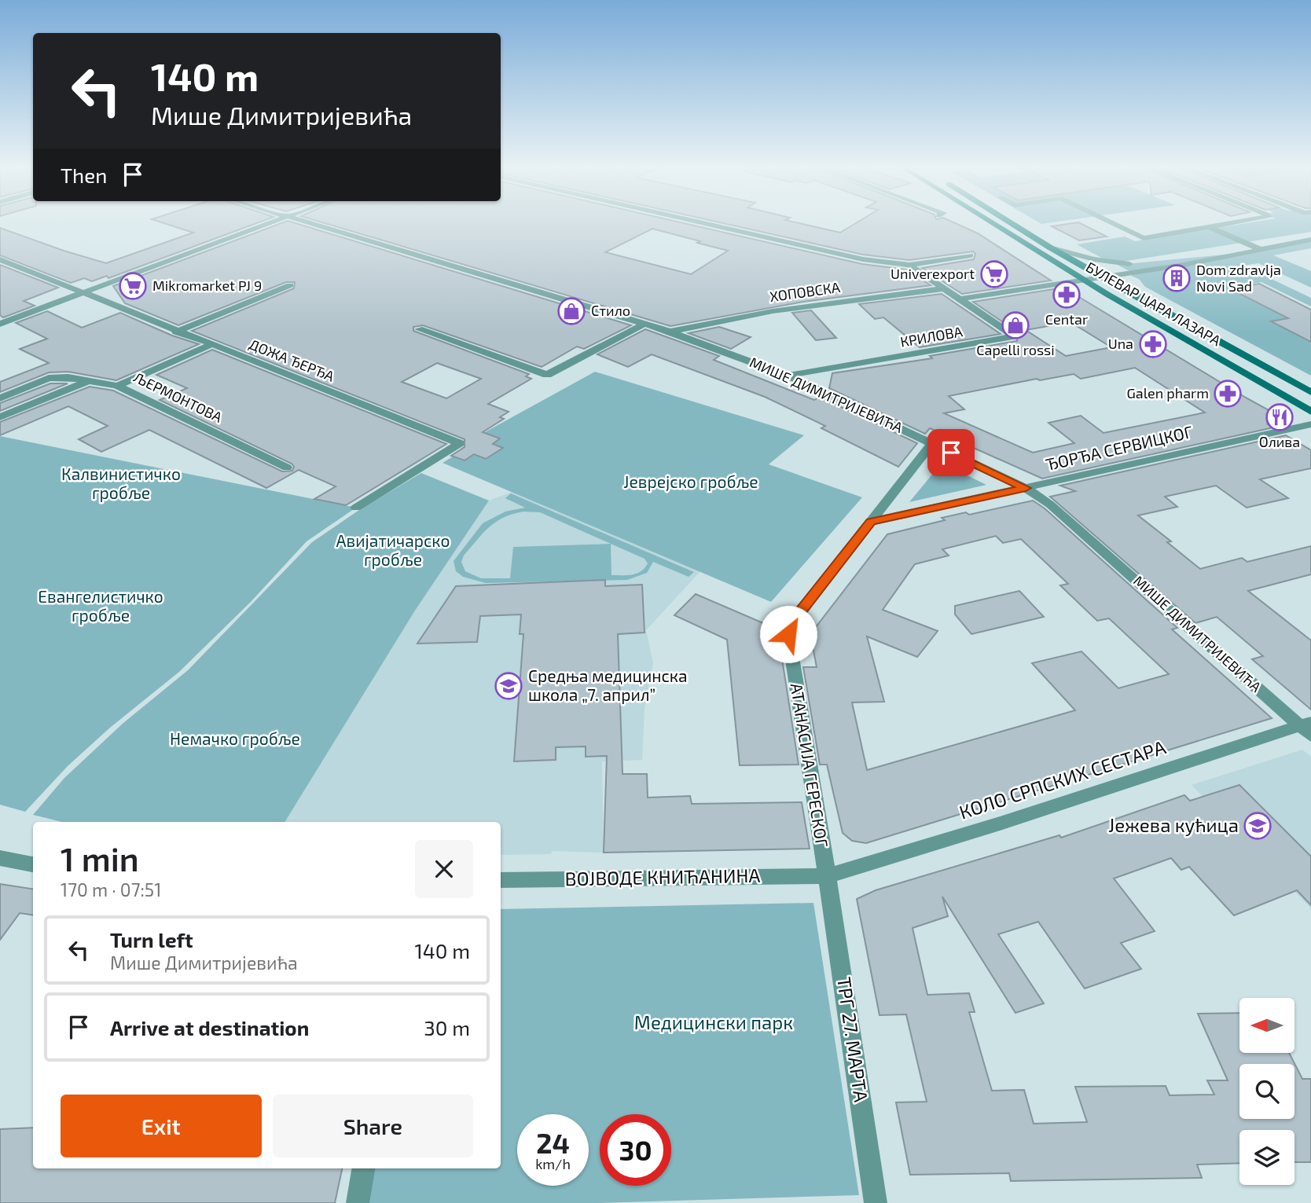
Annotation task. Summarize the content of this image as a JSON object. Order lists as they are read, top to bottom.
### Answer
{
  "streets": {
    "main road": ["БУЛЕВАР ЦАРА ЛАЗАРА"],
    "street": [
      "ХОПОВСКА",
      "КРИЛОВА",
      "ДОЖА ЂЕРЂА",
      "МИШЕ ДИМИТРИЈЕВИЋА",
      "ЉЕРМОНТОВА",
      "ЂОРЂА СЕРВИЦКОГ",
      "АТАНАСИЈА ГЕРЕСКОГ",
      "КОЛО СРПСКИХ СЕСТАРА",
      "ВОЈВОДЕ КНИЋАНИНА",
      "ТРГ 27. МАРТА"
    ]
  },
  "crossings": [
    ["ХОПОВСКА", "КРИЛОВА"],
    ["ХОПОВСКА", "МИШЕ ДИМИТРИЈЕВИЋА"],
    ["БУЛЕВАР ЦАРА ЛАЗАРА", "КРИЛОВА"],
    ["КРИЛОВА", "МИШЕ ДИМИТРИЈЕВИЋА"],
    ["ДОЖА ЂЕРЂА", "ЉЕРМОНТОВА"],
    ["МИШЕ ДИМИТРИЈЕВИЋА", "ЂОРЂА СЕРВИЦКОГ"],
    ["МИШЕ ДИМИТРИЈЕВИЋА", "КОЛО СРПСКИХ СЕСТАРА"],
    ["ЂОРЂА СЕРВИЦКОГ", "АТАНАСИЈА ГЕРЕСКОГ"],
    ["АТАНАСИЈА ГЕРЕСКОГ", "КОЛО СРПСКИХ СЕСТАРА"],
    ["АТАНАСИЈА ГЕРЕСКОГ", "ВОЈВОДЕ КНИЋАНИНА"],
    ["АТАНАСИЈА ГЕРЕСКОГ", "ТРГ 27. МАРТА"],
    ["КОЛО СРПСКИХ СЕСТАРА", "ВОЈВОДЕ КНИЋАНИНА"],
    ["КОЛО СРПСКИХ СЕСТАРА", "ТРГ 27. МАРТА"],
    ["ВОЈВОДЕ КНИЋАНИНА", "ТРГ 27. МАРТА"]
  ],
  "parks": [
    "Калвинистичко гробље",
    "Јеврејско гробље",
    "Авијатичарско гробље",
    "Евангелистичко гробље",
    "Немачко гробље",
    "Медицински парк"
  ],
  "places": {
    "supermarket": ["Univerexport", "Mikromarket PJ 9"],
    "building": ["Dom zdravlja Novi Sad"],
    "pharmacy": ["Centar", "Una", "Galen pharm"],
    "shop": ["Стило", "Capelli rossi"],
    "restaurant": ["Олива"],
    "school or university": ["Средња медицинска школа „7. април”", "Јежева кућица"]
  },
  "north": "left",
  "page": {
    "turn": ["140 m", "Мише Димитријевића"],
    "then": "Then",
    "heading": ["1 min", "170 m · 07:51"],
    "list": [
      {
        "name": "Turn left",
        "note": "Мише Димитријевића",
        "value": "140 m"
      },
      {
        "name": "Arrive at destination",
        "value": "30 m"
      }
    ],
    "buttons": ["Exit", "Share"],
    "speed": "24 km/h",
    "limit": "30"
  }
}
